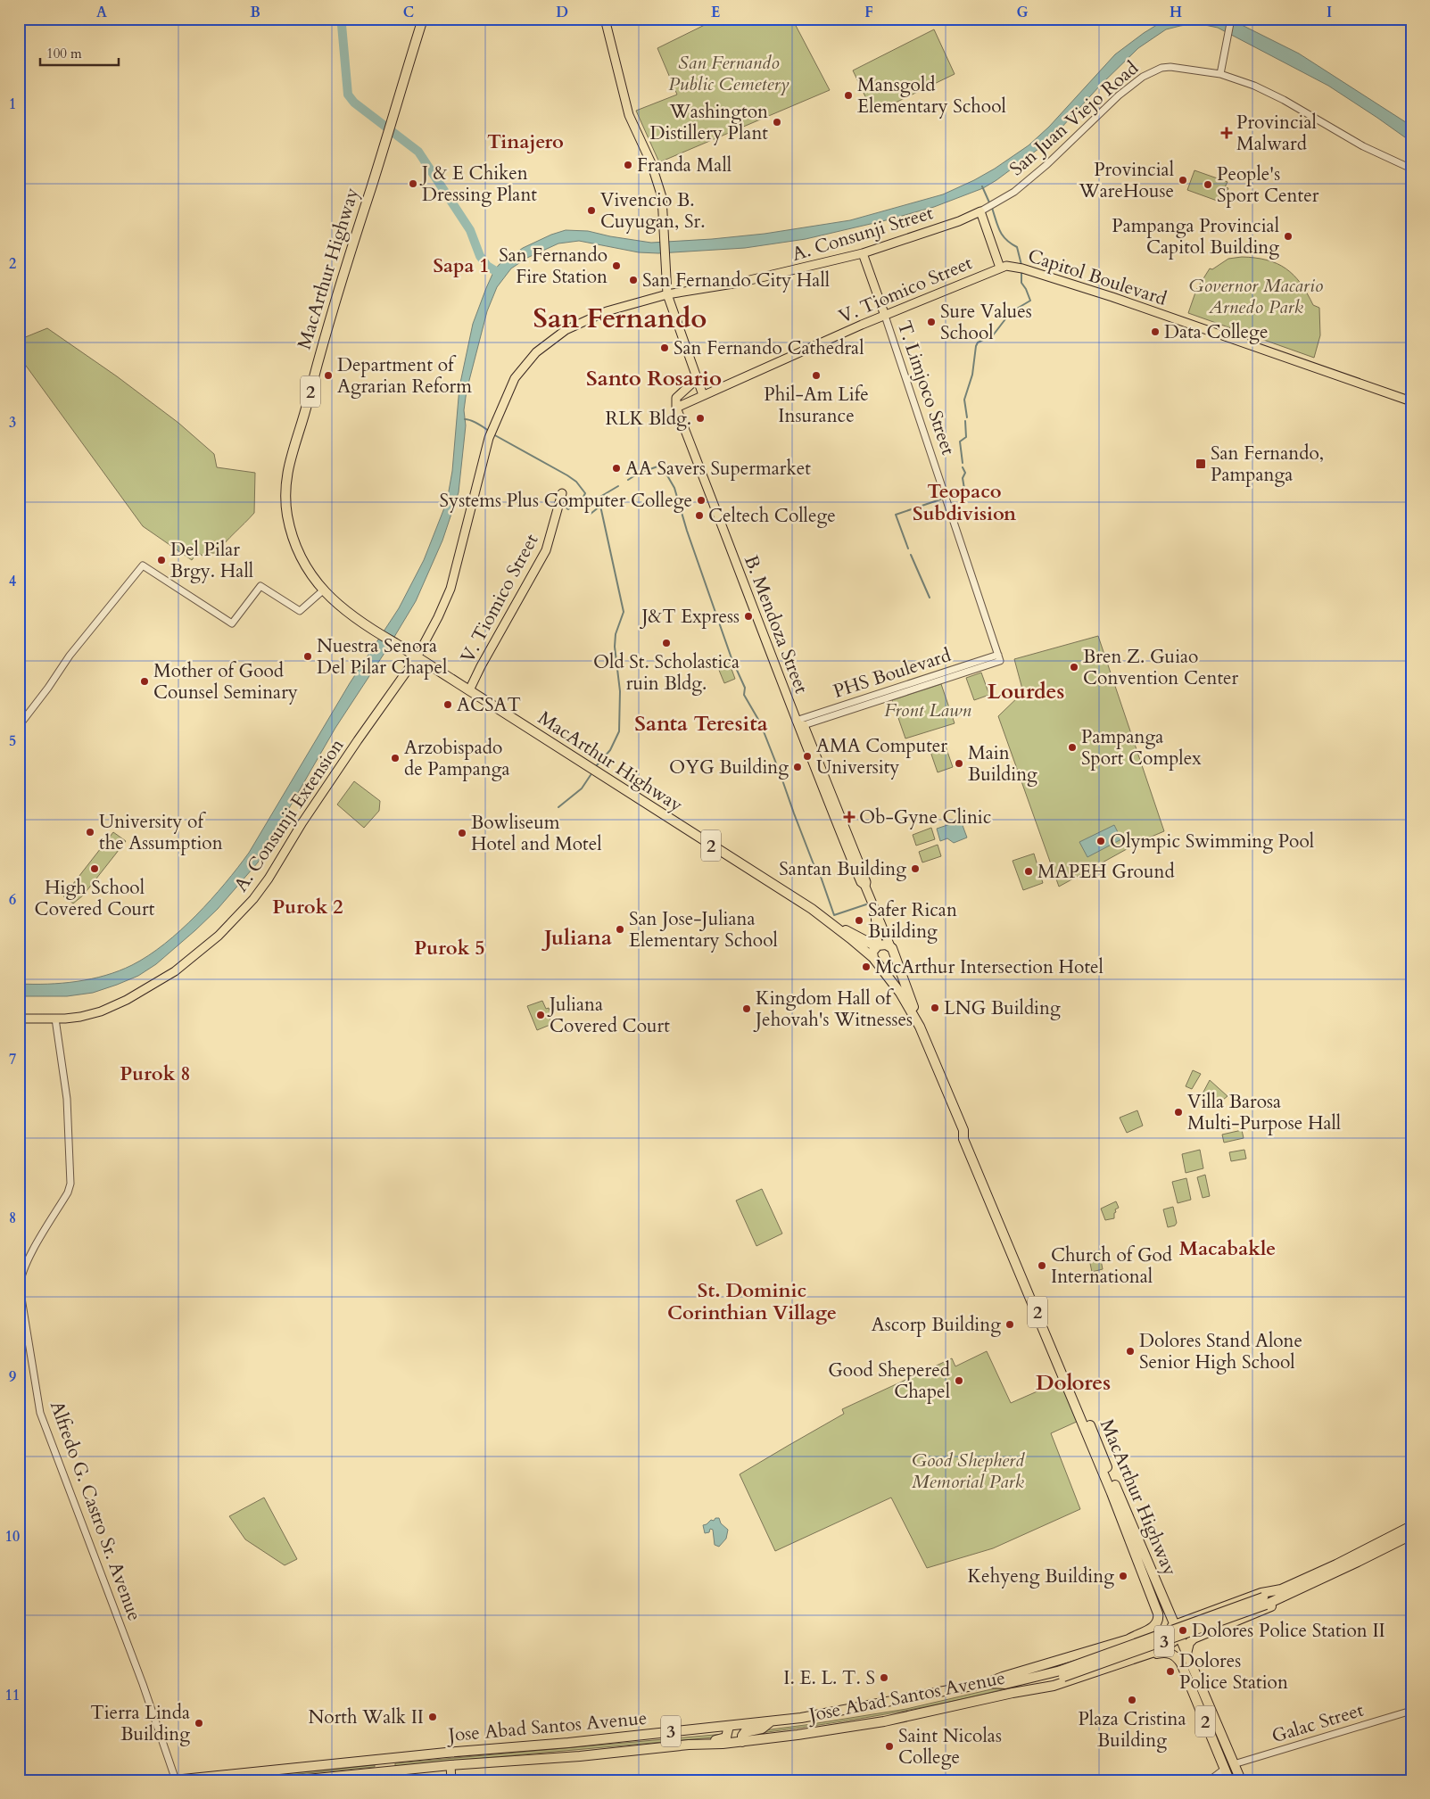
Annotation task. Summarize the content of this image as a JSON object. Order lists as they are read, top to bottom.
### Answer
{
  "streets": {
    "highway": [
      "MacArthur Highway",
      "2",
      "3",
      "Jose Abad Santos Avenue"
    ],
    "main road": [
      "A. Consunji Street",
      "Capitol Boulevard",
      "V. Tiomico Street",
      "T. Limjoco Street",
      "B. Mendoza Street",
      "A. Consunji Extension"
    ],
    "street": [
      "San Juan Viejo Road",
      "PHS Boulevard",
      "Alfredo G. Castro Sr. Avenue",
      "Galac Street"
    ]
  },
  "crossings": [
    ["San Juan Viejo Road", "A. Consunji Street"],
    ["A. Consunji Street", "MacArthur Highway"],
    ["A. Consunji Street", "T. Limjoco Street"],
    ["A. Consunji Street", "A. Consunji Extension"],
    ["MacArthur Highway", "V. Tiomico Street"],
    ["MacArthur Highway", "B. Mendoza Street"],
    ["MacArthur Highway", "A. Consunji Extension"],
    ["MacArthur Highway", "Jose Abad Santos Avenue"],
    ["MacArthur Highway", "Galac Street"],
    ["Capitol Boulevard", "V. Tiomico Street"],
    ["V. Tiomico Street", "T. Limjoco Street"],
    ["V. Tiomico Street", "B. Mendoza Street"],
    ["T. Limjoco Street", "PHS Boulevard"],
    ["2", "Jose Abad Santos Avenue"],
    ["B. Mendoza Street", "PHS Boulevard"],
    ["A. Consunji Extension", "Alfredo G. Castro Sr. Avenue"],
    ["Alfredo G. Castro Sr. Avenue", "Jose Abad Santos Avenue"],
    ["3", "Jose Abad Santos Avenue"]
  ],
  "districts": [
    "Tinajero",
    "Sapa 1",
    "San Fernando",
    "Santo Rosario",
    "Teopaco Subdivision",
    "Lourdes",
    "Santa Teresita",
    "Purok 2",
    "Juliana",
    "Purok 5",
    "Purok 8",
    "Macabakle",
    "St. Dominic Corinthian Village",
    "Dolores"
  ],
  "parks": [
    "San Fernando Public Cemetery",
    "Governor Macario Arnedo Park",
    "Front Lawn",
    "Good Shepherd Memorial Park"
  ],
  "places": {
    "other": [
      "Mansgold Elementary School",
      "Washington Distillery Plant",
      "Franda Mall",
      "Provincial WareHouse",
      "J & E Chiken Dressing Plant",
      "People's Sport Center",
      "Vivencio B. Cuyugan, Sr.",
      "Pampanga Provincial Capitol Building",
      "San Fernando Fire Station",
      "San Fernando City Hall",
      "Sure Values School",
      "Data College",
      "San Fernando Cathedral",
      "Department of Agrarian Reform",
      "Phil-Am Life Insurance",
      "RLK Bldg.",
      "AA Savers Supermarket",
      "Systems Plus Computer College",
      "Celtech College",
      "Del Pilar Brgy. Hall",
      "J&T Express",
      "Old St. Scholastica ruin Bldg.",
      "Nuestra Senora Del Pilar Chapel",
      "Bren Z. Guiao Convention Center",
      "Mother of Good Counsel Seminary",
      "ACSAT",
      "Pampanga Sport Complex",
      "AMA Computer University",
      "Arzobispado de Pampanga",
      "Main Building",
      "OYG Building",
      "University of the Assumption",
      "Bowliseum Hotel and Motel",
      "Olympic Swimming Pool",
      "High School Covered Court",
      "Santan Building",
      "MAPEH Ground",
      "Safer Rican Building",
      "San Jose-Juliana Elementary School",
      "McArthur Intersection Hotel",
      "LNG Building",
      "Kingdom Hall of Jehovah's Witnesses",
      "Juliana Covered Court",
      "Villa Barosa Multi-Purpose Hall",
      "Church of God International",
      "Ascorp Building",
      "Dolores Stand Alone Senior High School",
      "Good Shepered Chapel",
      "Kehyeng Building",
      "Dolores Police Station II",
      "Dolores Police Station",
      "I. E. L. T. S",
      "Plaza Cristina Building",
      "North Walk II",
      "Tierra Linda Building",
      "Saint Nicolas College"
    ],
    "health": ["Provincial Malward", "Ob-Gyne Clinic"],
    "transit": ["San Fernando, Pampanga"]
  },
  "scale_bar": "100 m",
  "grid": {
    "columns": [
      "A",
      "B",
      "C",
      "D",
      "E",
      "F",
      "G",
      "H",
      "I"
    ],
    "rows": [
      "1",
      "2",
      "3",
      "4",
      "5",
      "6",
      "7",
      "8",
      "9",
      "10",
      "11"
    ]
  }
}
